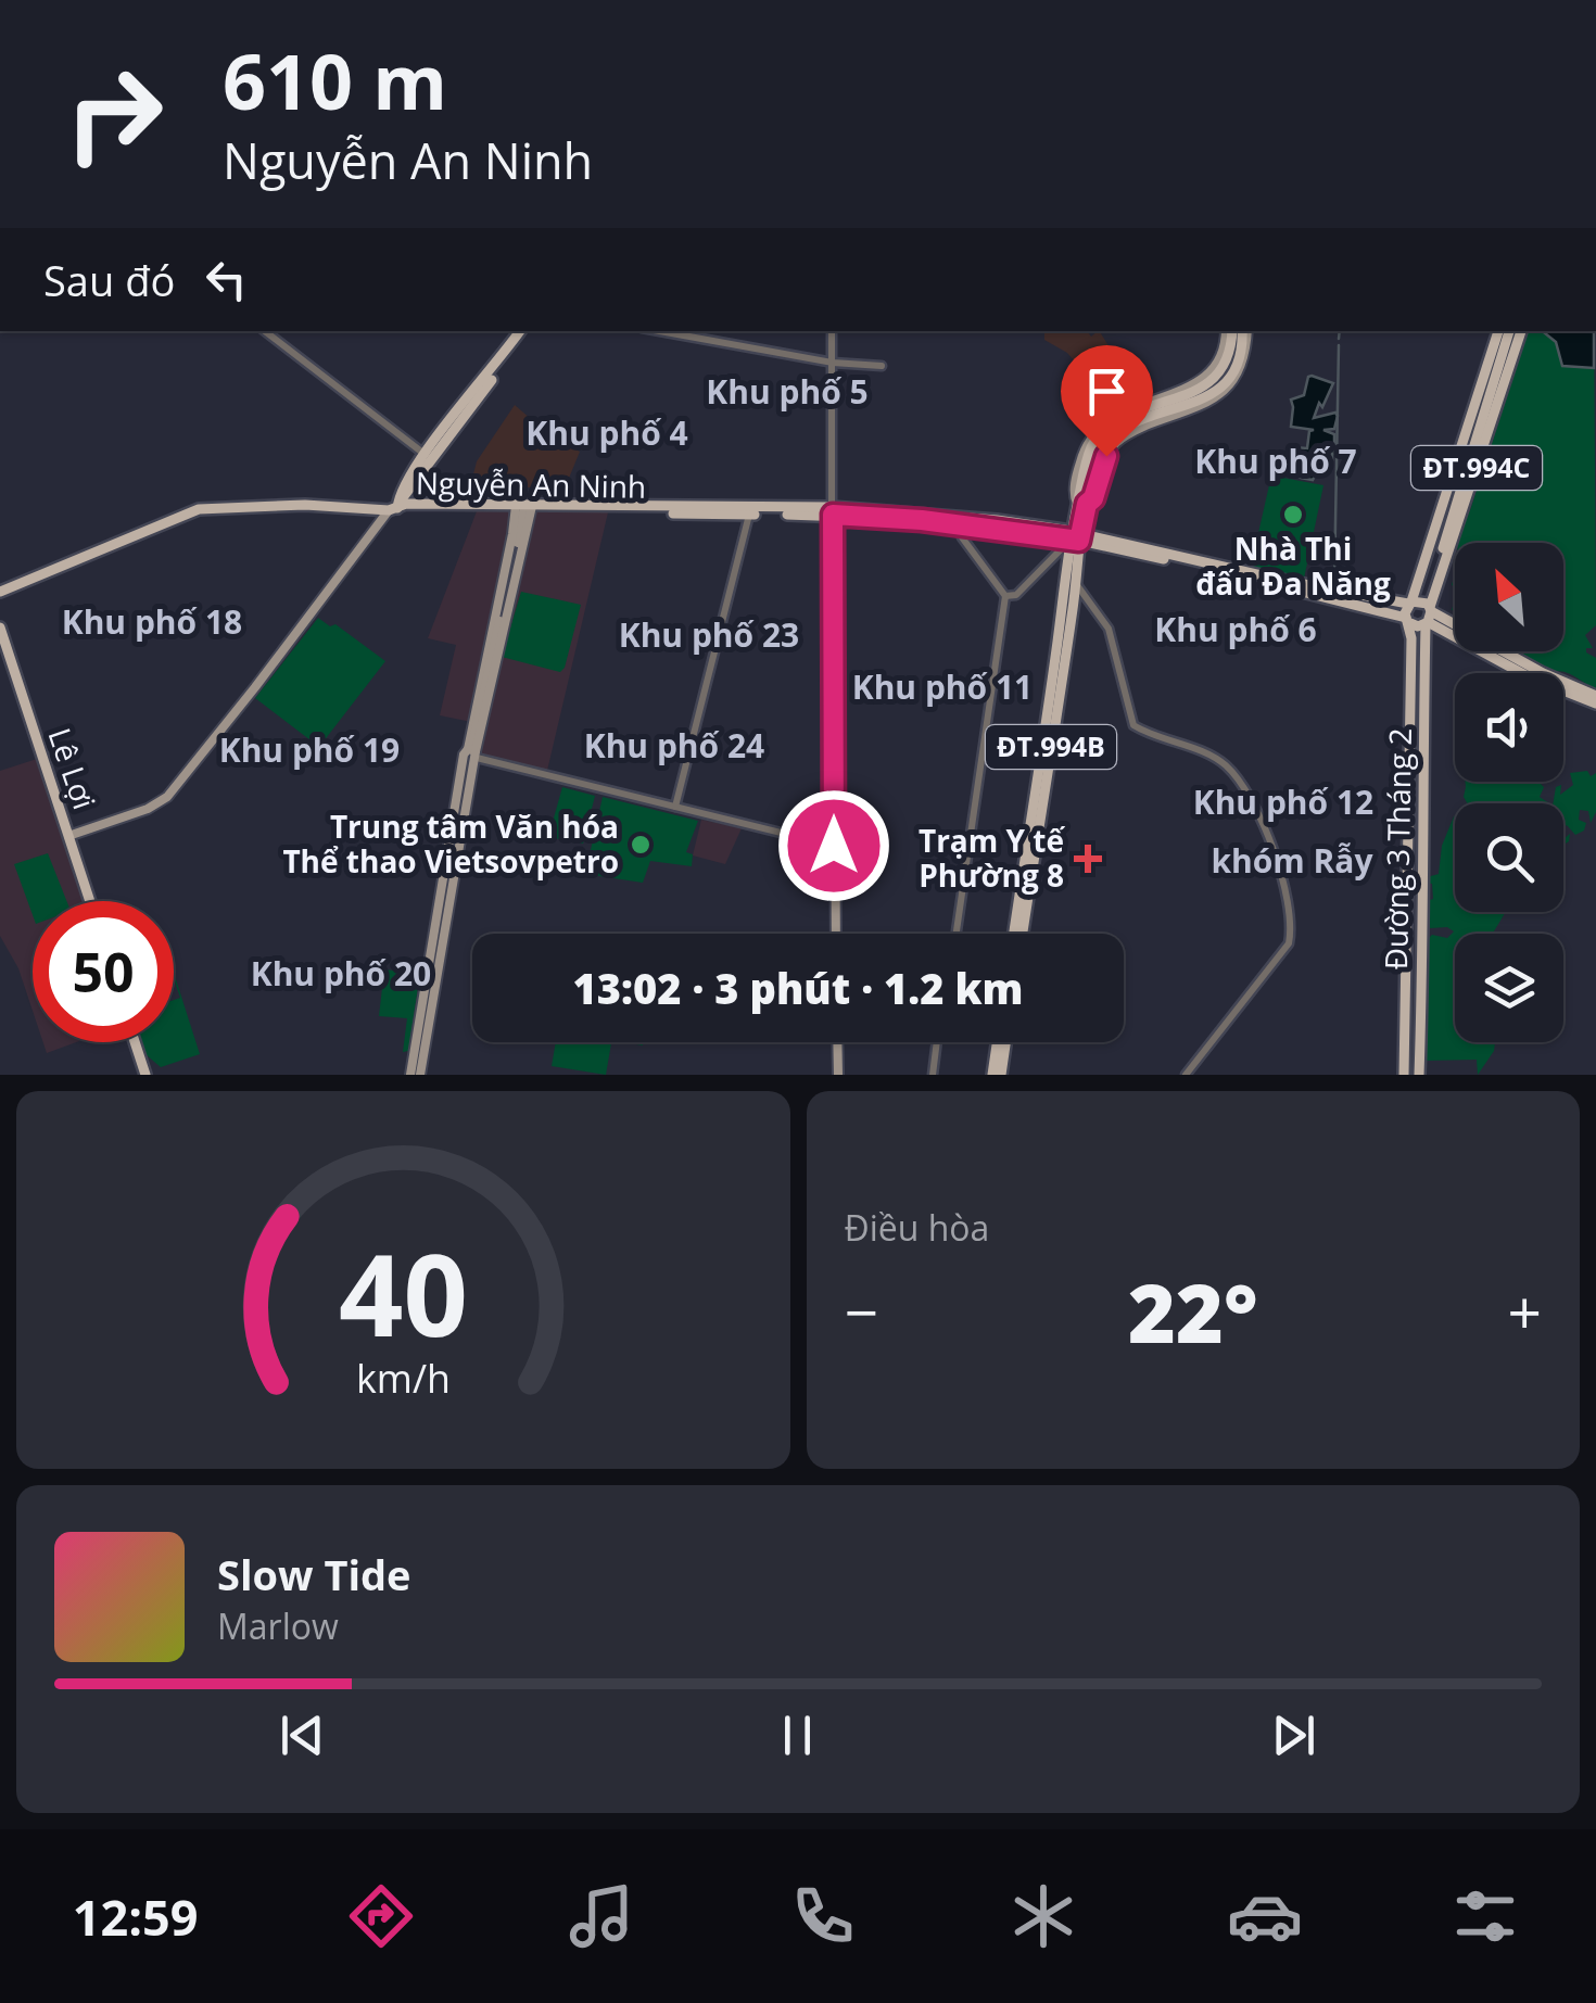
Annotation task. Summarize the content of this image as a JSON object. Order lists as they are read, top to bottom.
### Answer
{
  "streets": {
    "main road": [
      "ĐT.994C",
      "Nguyễn An Ninh",
      "ĐT.994B",
      "Lê Lợi",
      "Đường 3 Tháng 2"
    ]
  },
  "crossings": [
    ["Nguyễn An Ninh", "ĐT.994B"],
    ["Nguyễn An Ninh", "Đường 3 Tháng 2"]
  ],
  "districts": [
    "Khu phố 5",
    "Khu phố 4",
    "Khu phố 7",
    "Khu phố 18",
    "Khu phố 6",
    "Khu phố 23",
    "Khu phố 11",
    "Khu phố 24",
    "Khu phố 19",
    "Khu phố 12",
    "khóm Rẫy",
    "Khu phố 20"
  ],
  "places": {
    "other": ["Nhà Thi đấu Đa Năng", "Trung tâm Văn hóa Thể thao Vietsovpetro"],
    "health": ["Trạm Y tế Phường 8"]
  },
  "north": "top left",
  "page": {
    "turn": ["610 m", "Nguyễn An Ninh"],
    "then": "Sau đó",
    "limit": "50",
    "trip": "13:02 · 3 phút · 1.2 km",
    "tile": "Điều hòa",
    "heat": ["−", "22°", "+"],
    "song": ["Slow Tide", "Marlow"],
    "tabs": "12:59",
    "gauge": ["40", "km/h"]
  }
}
